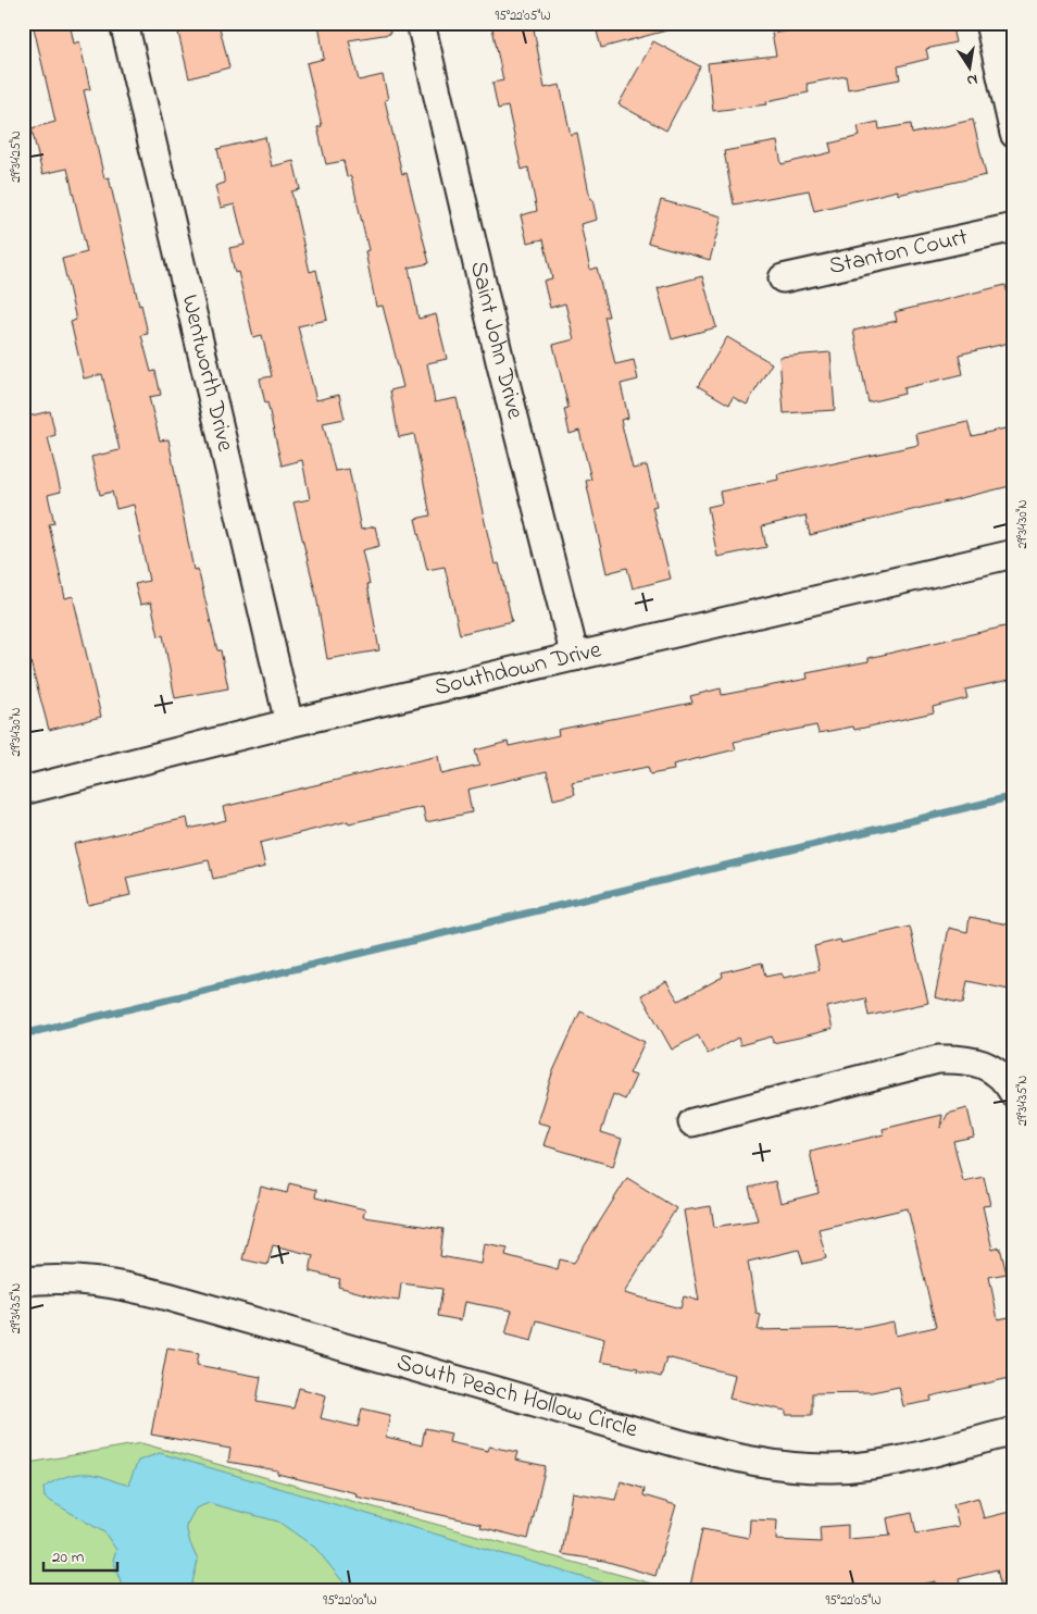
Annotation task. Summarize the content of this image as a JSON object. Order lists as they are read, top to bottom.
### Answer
{
  "streets": {
    "street": [
      "Stanton Court",
      "Saint John Drive",
      "Wentworth Drive",
      "Southdown Drive",
      "South Peach Hollow Circle"
    ]
  },
  "crossings": [
    ["Saint John Drive", "Southdown Drive"],
    ["Wentworth Drive", "Southdown Drive"]
  ],
  "scale_bar": "20 m",
  "north": "bottom",
  "coordinates": [
    "95°22'05\"W",
    "29°34'25\"N",
    "29°34'30\"N",
    "29°34'35\"N",
    "95°22'00\"W"
  ]
}
